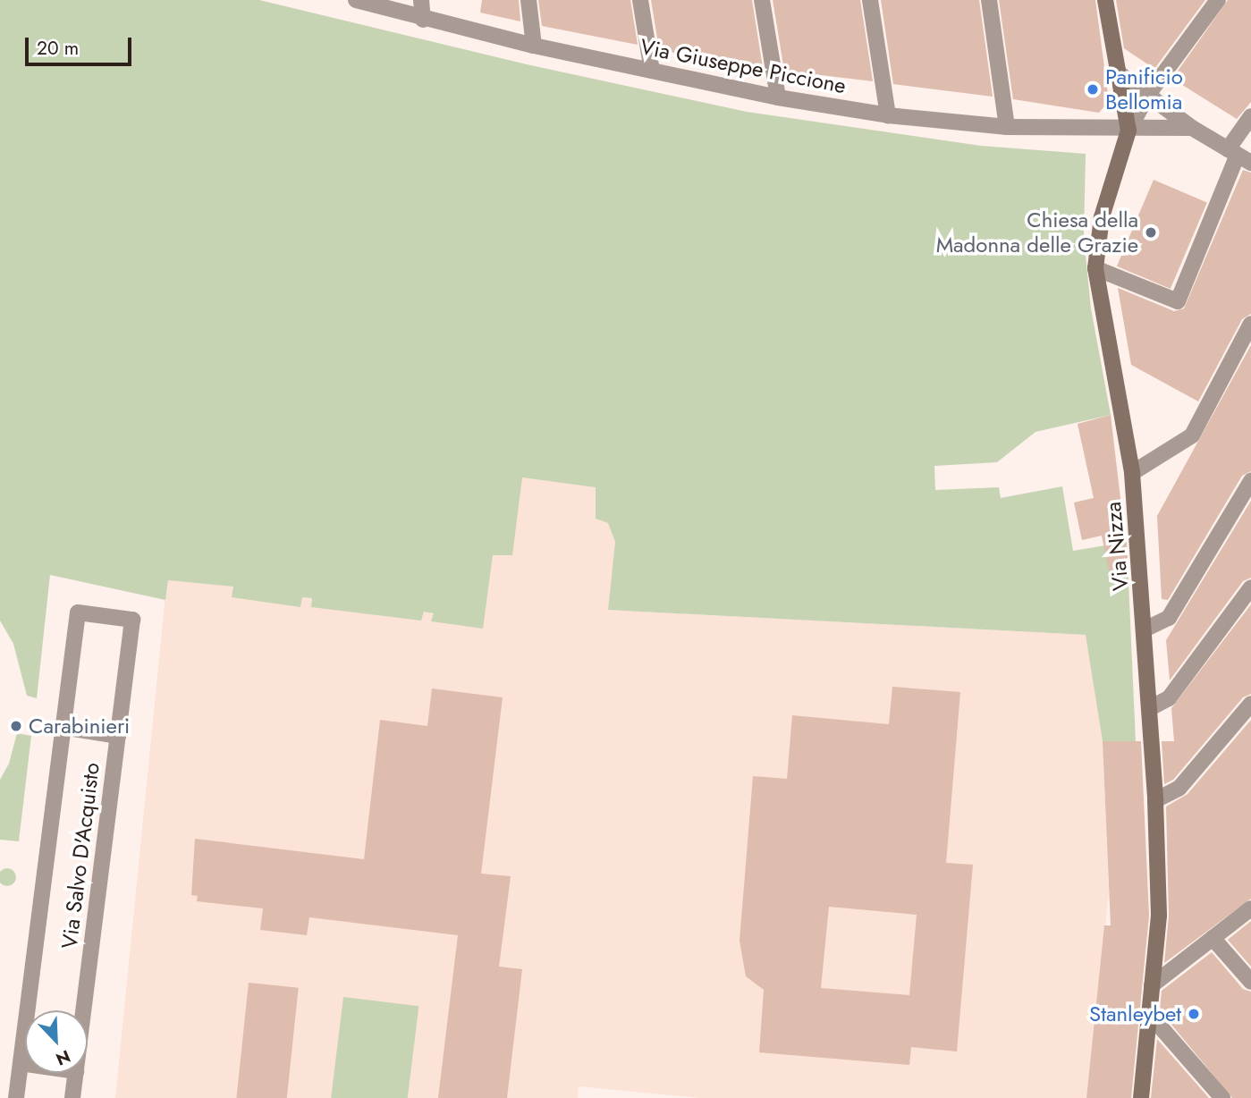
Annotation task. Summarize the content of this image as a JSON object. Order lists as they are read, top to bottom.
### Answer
{
  "streets": {
    "street": ["Via Giuseppe Piccione", "Via Nizza", "Via Salvo D'Acquisto"]
  },
  "crossings": [
    ["Via Giuseppe Piccione", "Via Nizza"]
  ],
  "places": [
    "Panificio Bellomia",
    "Chiesa della Madonna delle Grazie",
    "Carabinieri",
    "Stanleybet"
  ],
  "scale_bar": "20 m",
  "north": "bottom right"
}
